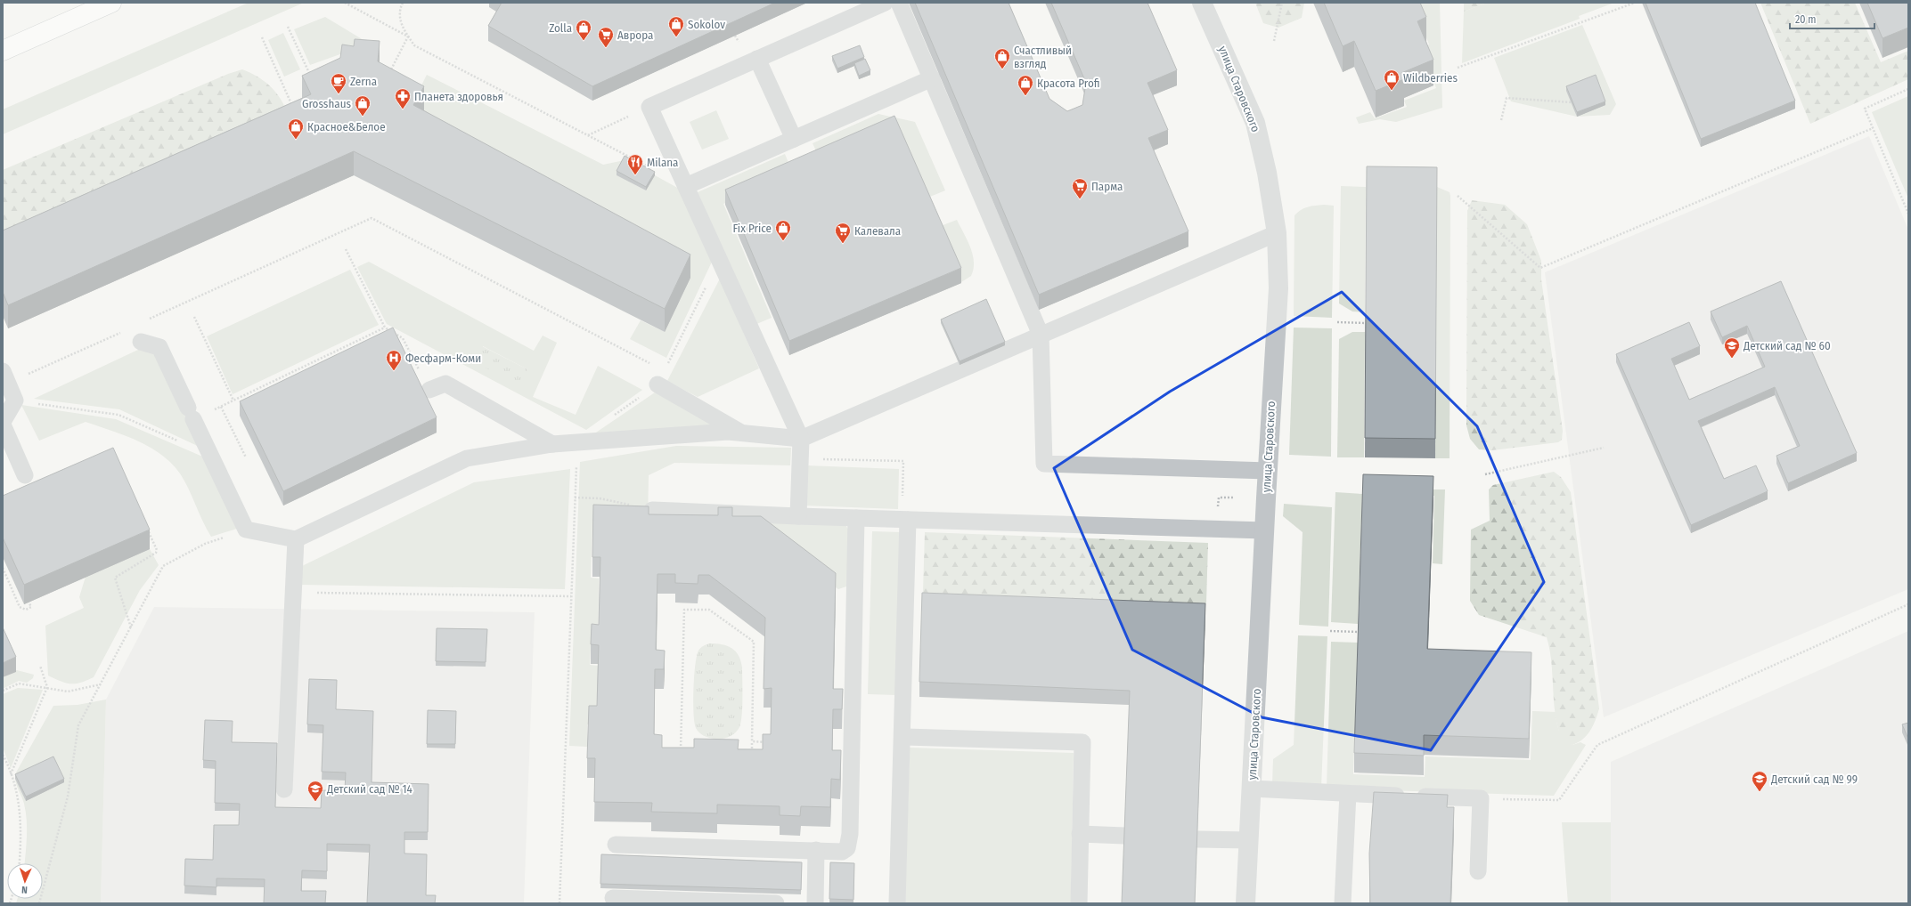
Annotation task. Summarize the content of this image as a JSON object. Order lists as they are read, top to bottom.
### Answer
{
  "streets": {
    "street": ["улица Старовского"]
  },
  "places": {
    "shop": [
      "Sokolov",
      "Zolla",
      "Счастливый взгляд",
      "Wildberries",
      "Красота Profi",
      "Grosshaus",
      "Красное&Белое",
      "Fix Price"
    ],
    "supermarket": ["Аврора", "Парма", "Калевала"],
    "cafe": ["Zerna"],
    "pharmacy": ["Планета здоровья"],
    "restaurant": ["Milana"],
    "school or university": ["Детский сад № 60", "Детский сад № 99", "Детский сад № 14"],
    "hospital": ["Фесфарм-Коми"]
  },
  "scale_bar": "20 m",
  "north": "bottom"
}
